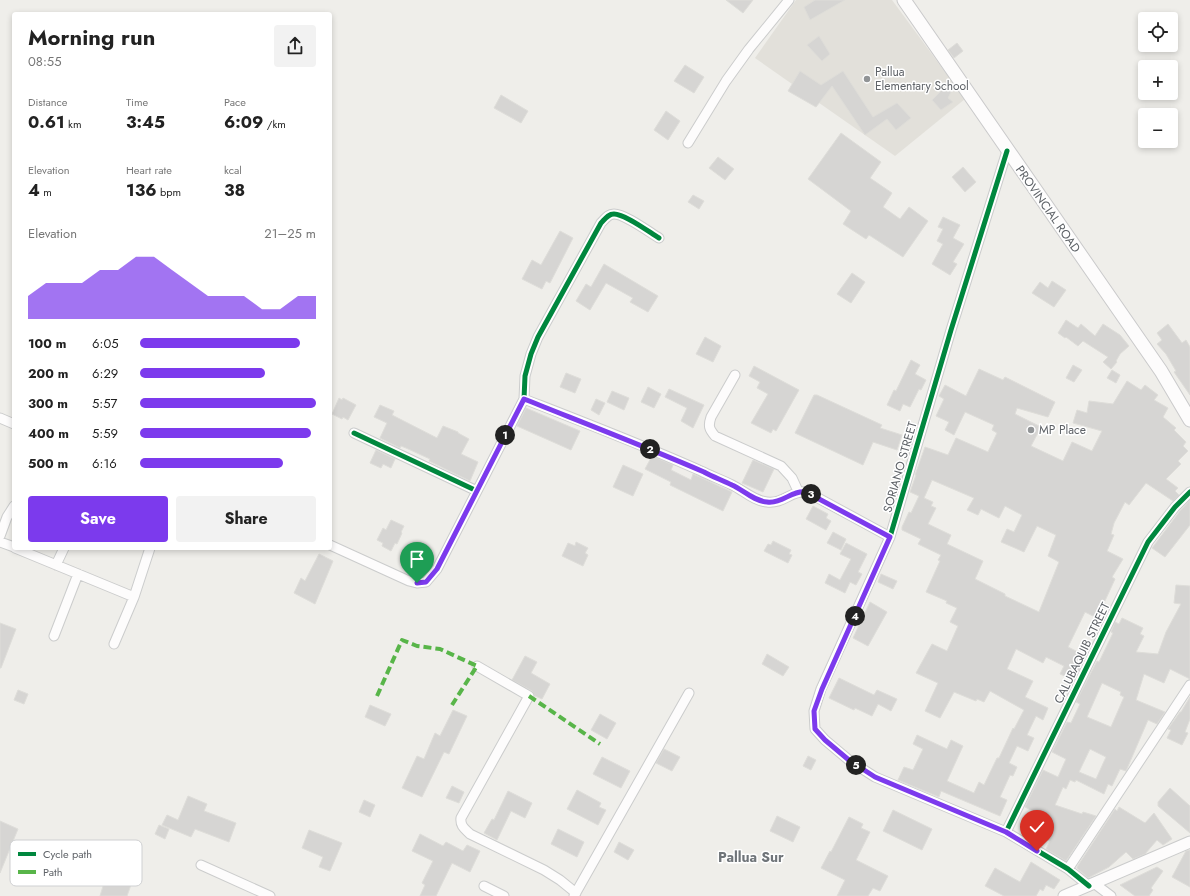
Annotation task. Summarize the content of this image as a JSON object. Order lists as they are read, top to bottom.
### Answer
{
  "streets": {
    "main road": ["PROVINCIAL ROAD"],
    "street": ["SORIANO STREET", "CALUBAQUIB STREET"]
  },
  "crossings": [
    ["PROVINCIAL ROAD", "SORIANO STREET"],
    ["SORIANO STREET", "CALUBAQUIB STREET"]
  ],
  "districts": ["Pallua Sur"],
  "places": ["Pallua Elementary School", "MP Place"],
  "legend": ["Cycle path", "Path"],
  "page": {
    "map_buttons": ["+", "−"],
    "heading": ["Morning run", "08:55"],
    "stats": [
      ["Distance", "0.61 km"],
      ["Time", "3:45"],
      ["Pace", "6:09 /km"],
      ["Elevation", "4 m"],
      ["Heart rate", "136 bpm"],
      ["kcal", "38"]
    ],
    "chart": ["Elevation", "21–25 m"],
    "list": [
      {
        "name": "100 m",
        "note": "6:05"
      },
      {
        "name": "200 m",
        "note": "6:29"
      },
      {
        "name": "300 m",
        "note": "5:57"
      },
      {
        "name": "400 m",
        "note": "5:59"
      },
      {
        "name": "500 m",
        "note": "6:16"
      }
    ],
    "pins": [
      "1",
      "2",
      "3",
      "4",
      "5"
    ],
    "buttons": ["Save", "Share"]
  }
}
